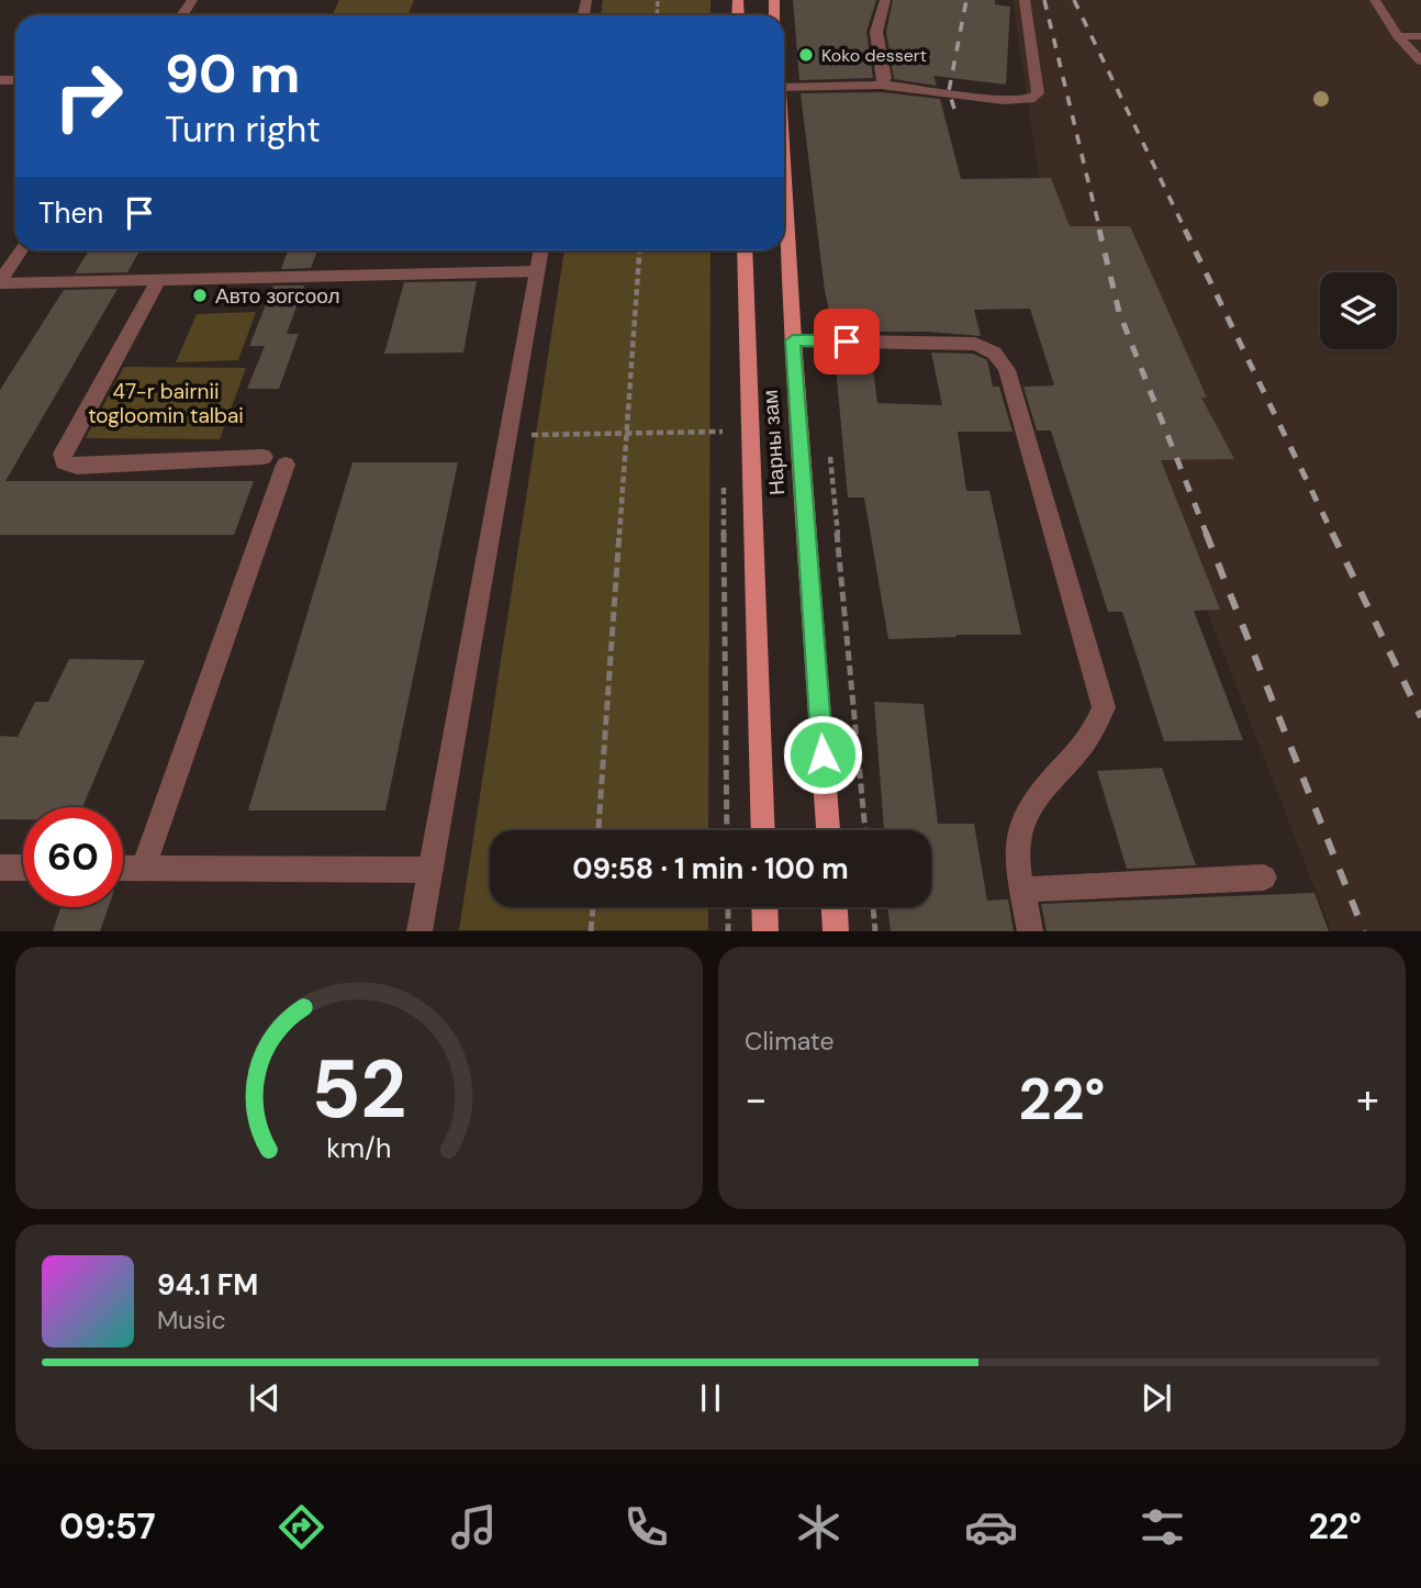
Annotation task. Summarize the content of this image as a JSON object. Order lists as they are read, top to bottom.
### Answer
{
  "streets": {
    "main road": ["Нарны зам"]
  },
  "parks": ["47-r bairnii togloomin talbai"],
  "places": ["Koko dessert", "Авто зогсоол"],
  "page": {
    "turn": ["90 m", "Turn right"],
    "then": "Then",
    "limit": "60",
    "trip": "09:58 · 1 min · 100 m",
    "tile": "Climate",
    "heat": ["−", "22°", "+"],
    "song": ["94.1 FM", "Music"],
    "tabs": ["09:57", "22°"],
    "gauge": ["52", "km/h"]
  }
}
